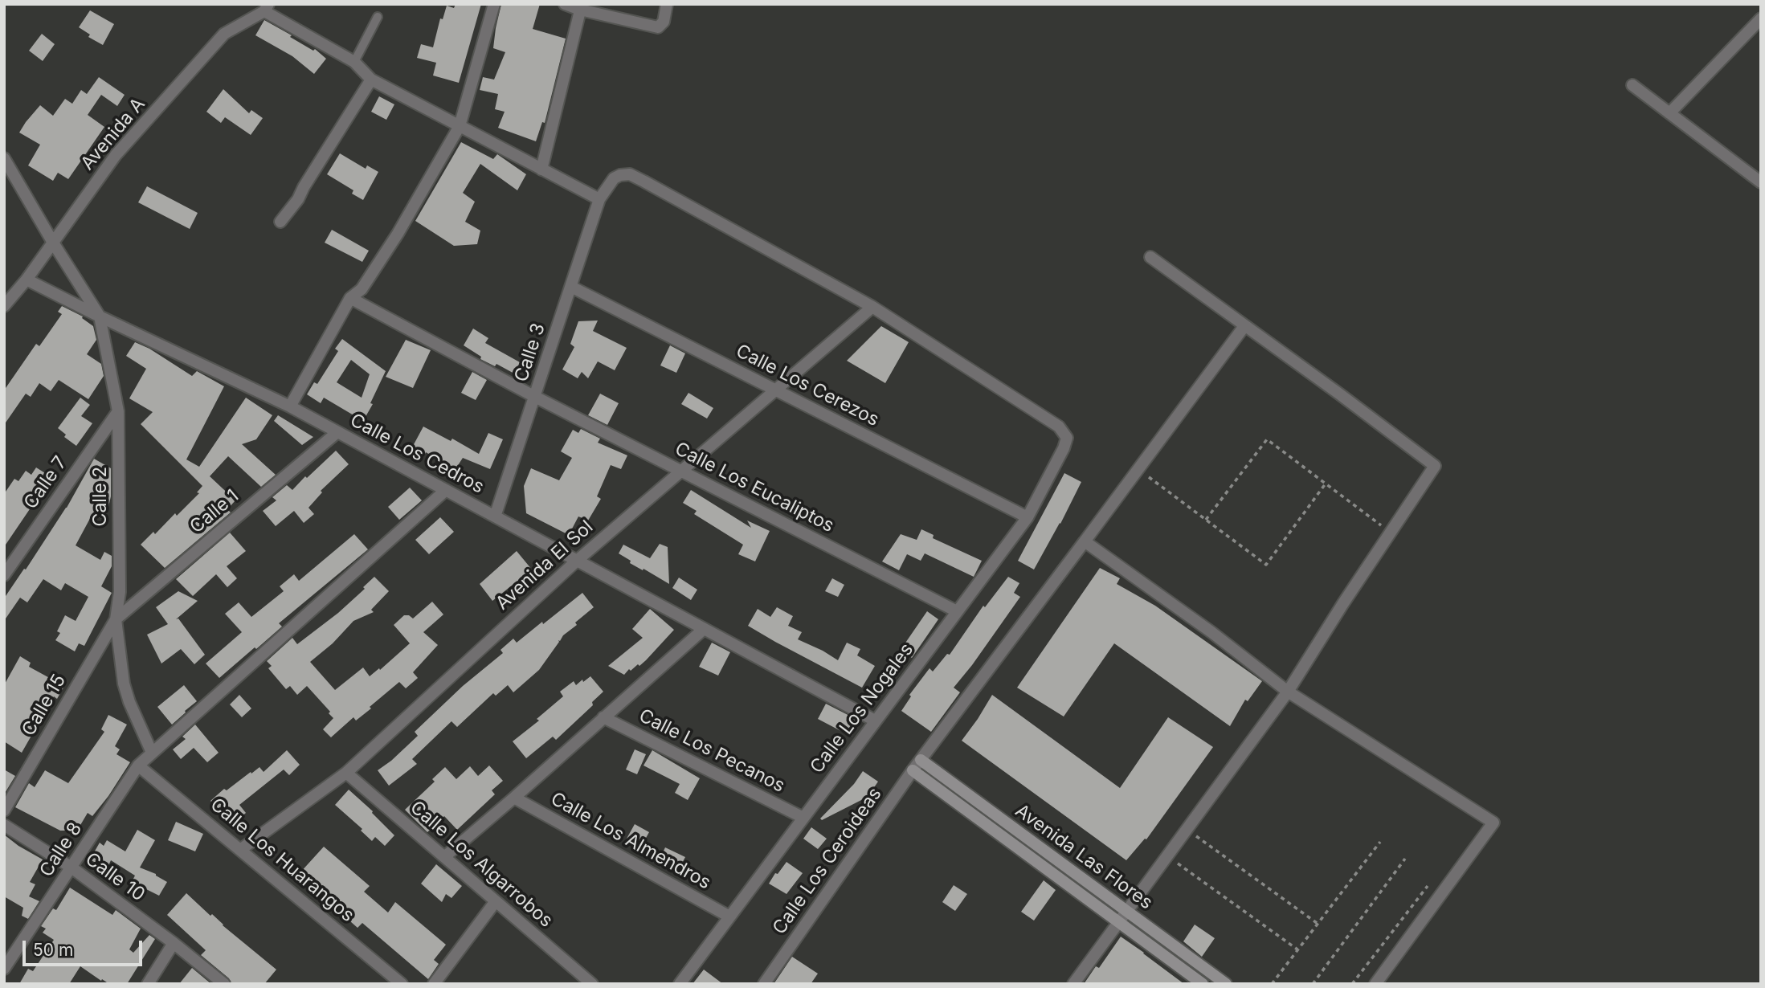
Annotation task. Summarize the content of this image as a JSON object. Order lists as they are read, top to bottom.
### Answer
{
  "streets": {
    "street": [
      "Avenida A",
      "Calle 3",
      "Calle Los Cerezos",
      "Calle Los Cedros",
      "Calle 7",
      "Calle Los Eucaliptos",
      "Calle 2",
      "Calle 1",
      "Avenida El Sol",
      "Calle 15",
      "Calle Los Nogales",
      "Calle Los Pecanos",
      "Calle Los Almendros",
      "Calle 8",
      "Avenida Las Flores",
      "Calle Los Huarangos",
      "Calle Los Ceroideas",
      "Calle Los Algarrobos",
      "Calle 10"
    ]
  },
  "crossings": [
    ["Calle 3", "Calle Los Cerezos"],
    ["Calle 3", "Calle Los Cedros"],
    ["Calle 3", "Calle Los Eucaliptos"],
    ["Calle 3", "Avenida El Sol"],
    ["Calle 3", "Calle Los Nogales"],
    ["Calle Los Cerezos", "Avenida El Sol"],
    ["Calle Los Cerezos", "Calle Los Nogales"],
    ["Calle Los Cedros", "Calle 2"],
    ["Calle Los Cedros", "Calle 1"],
    ["Calle Los Cedros", "Avenida El Sol"],
    ["Calle Los Cedros", "Calle Los Nogales"],
    ["Calle Los Cedros", "Calle 8"],
    ["Calle 7", "Calle 2"],
    ["Calle Los Eucaliptos", "Avenida El Sol"],
    ["Calle Los Eucaliptos", "Calle Los Nogales"],
    ["Calle 2", "Calle 1"],
    ["Calle 2", "Calle 15"],
    ["Calle 2", "Calle 8"],
    ["Calle 1", "Calle 15"],
    ["Avenida El Sol", "Calle Los Huarangos"],
    ["Avenida El Sol", "Calle Los Algarrobos"],
    ["Calle Los Nogales", "Calle Los Pecanos"],
    ["Calle Los Nogales", "Calle Los Almendros"],
    ["Calle 8", "Calle Los Huarangos"],
    ["Calle 8", "Calle 10"],
    ["Avenida Las Flores", "Calle Los Ceroideas"]
  ],
  "scale_bar": "50 m"
}
